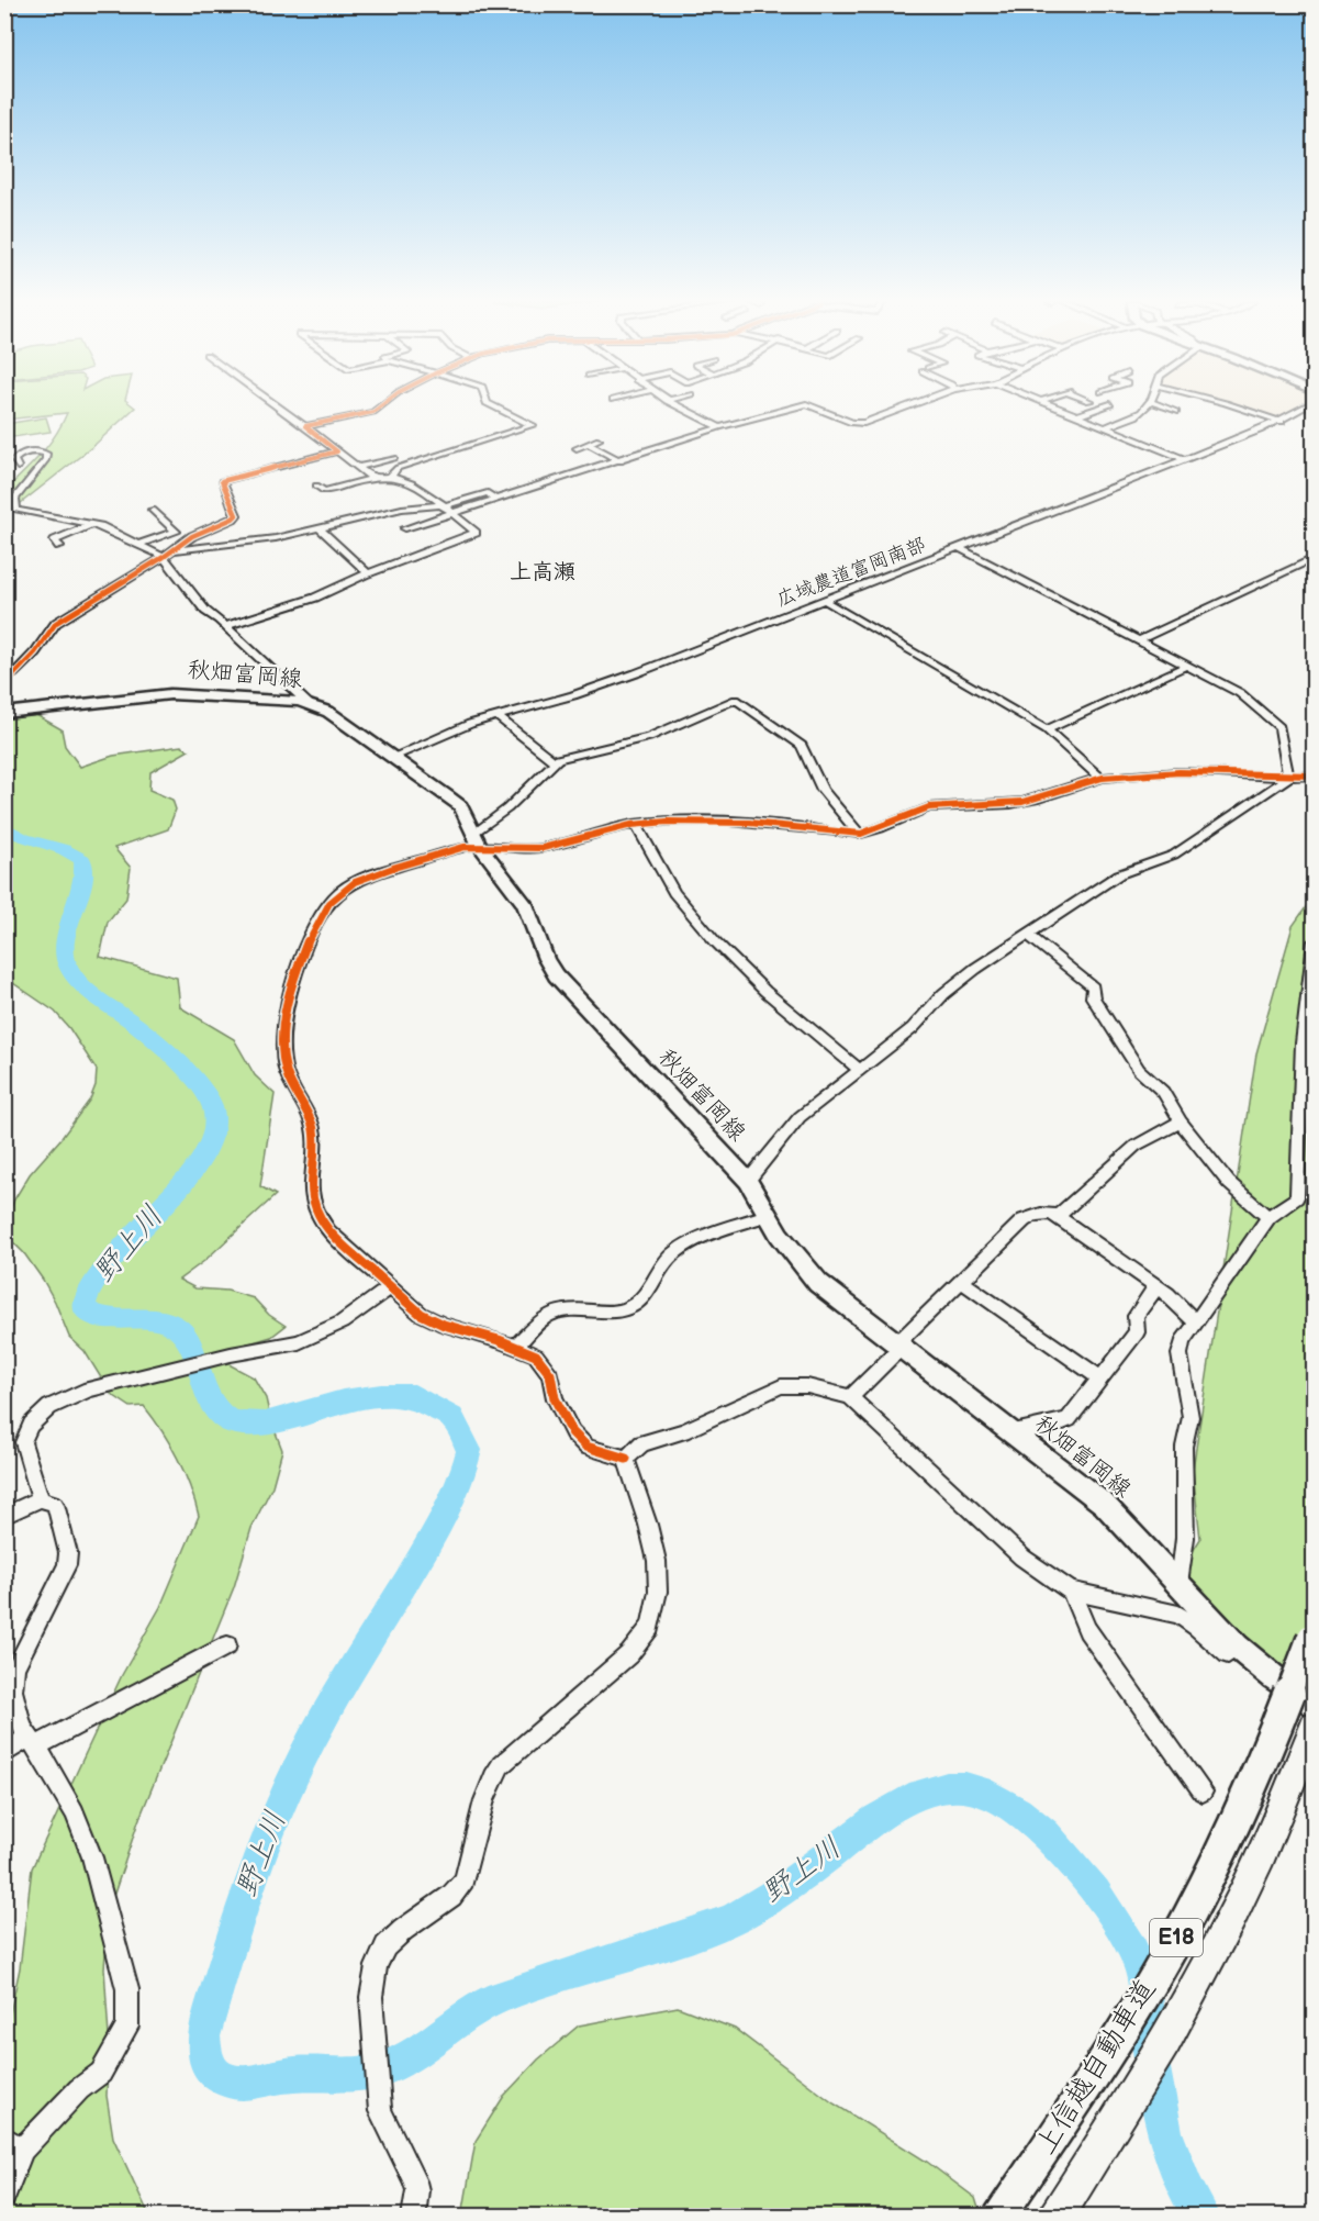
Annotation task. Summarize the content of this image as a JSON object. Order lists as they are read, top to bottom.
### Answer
{
  "streets": {
    "highway": ["E18", "上信越自動車道"],
    "main road": ["秋畑富岡線"],
    "street": ["広域農道富岡南部"]
  },
  "crossings": [
    ["広域農道富岡南部", "秋畑富岡線"]
  ],
  "districts": ["上高瀬"],
  "water": ["野上川"]
}
